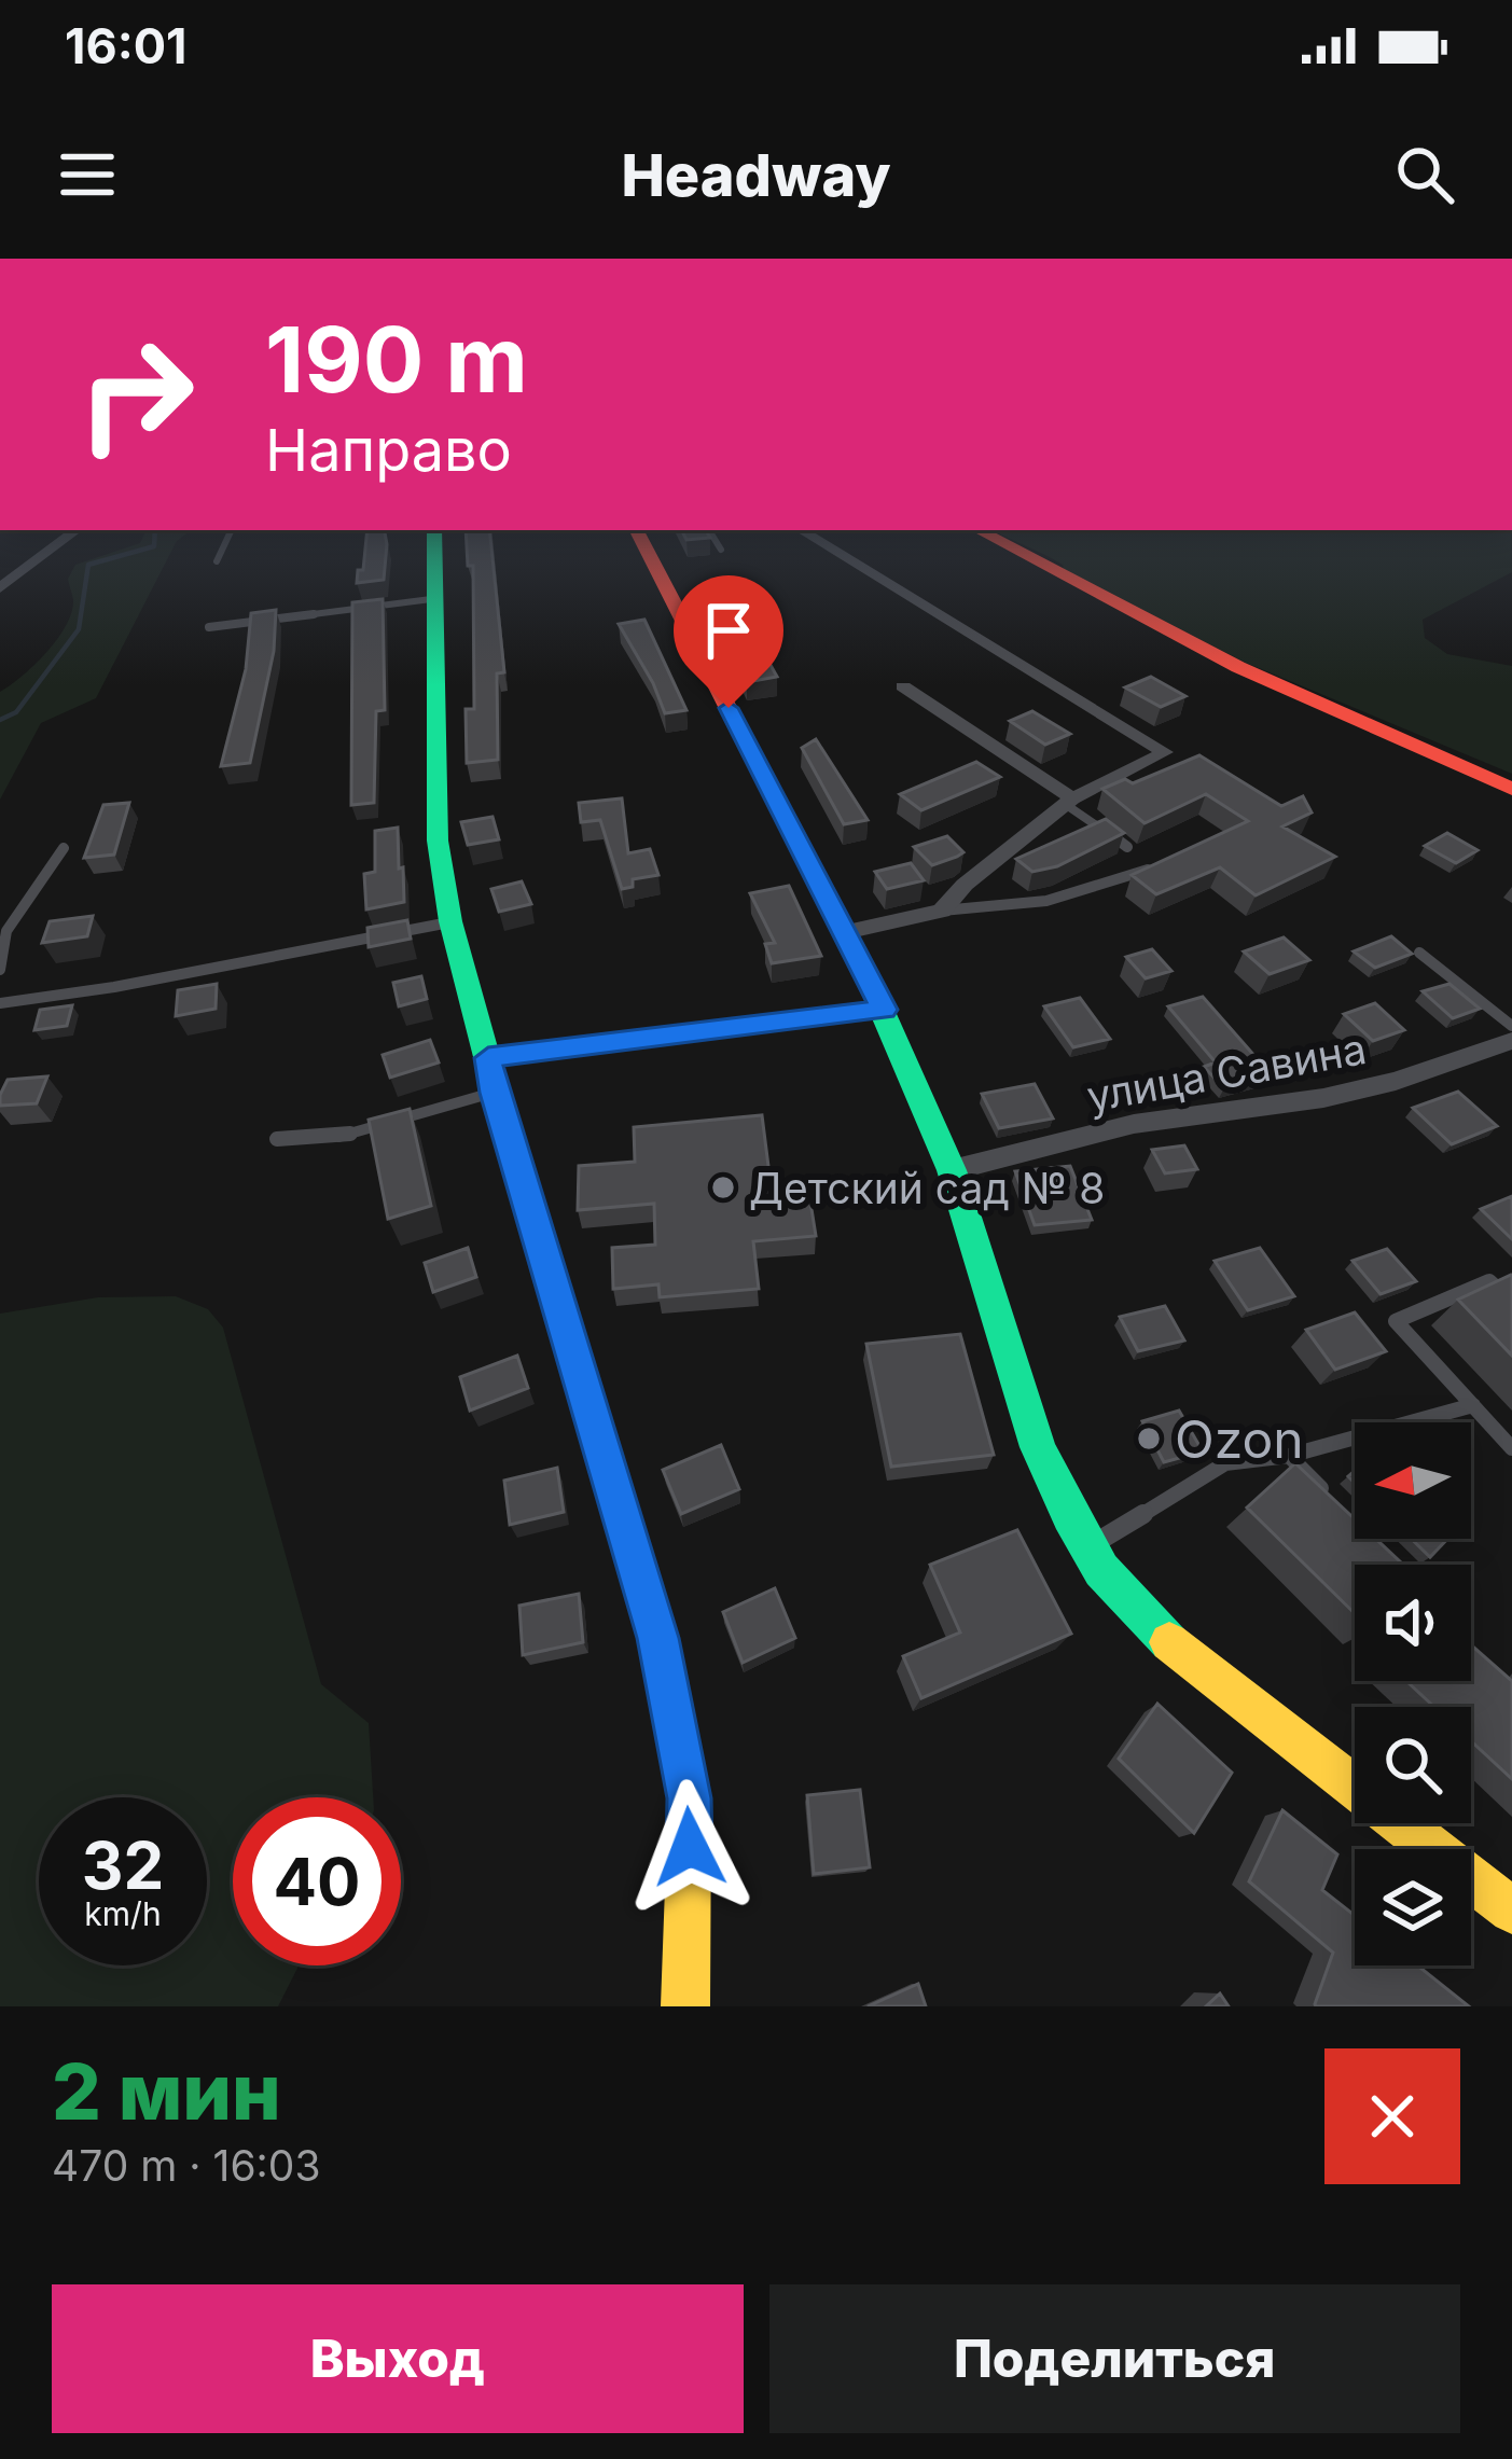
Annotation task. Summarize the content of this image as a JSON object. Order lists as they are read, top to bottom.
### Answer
{
  "streets": {
    "street": ["улица Савина"]
  },
  "places": ["Детский сад № 8", "Ozon"],
  "north": "left",
  "page": {
    "status": "16:01",
    "header": "Headway",
    "turn": ["190 m", "Направо"],
    "speed": "32 km/h",
    "limit": "40",
    "heading": ["2 мин", "470 m · 16:03"],
    "buttons": ["Выход", "Поделиться"]
  }
}
